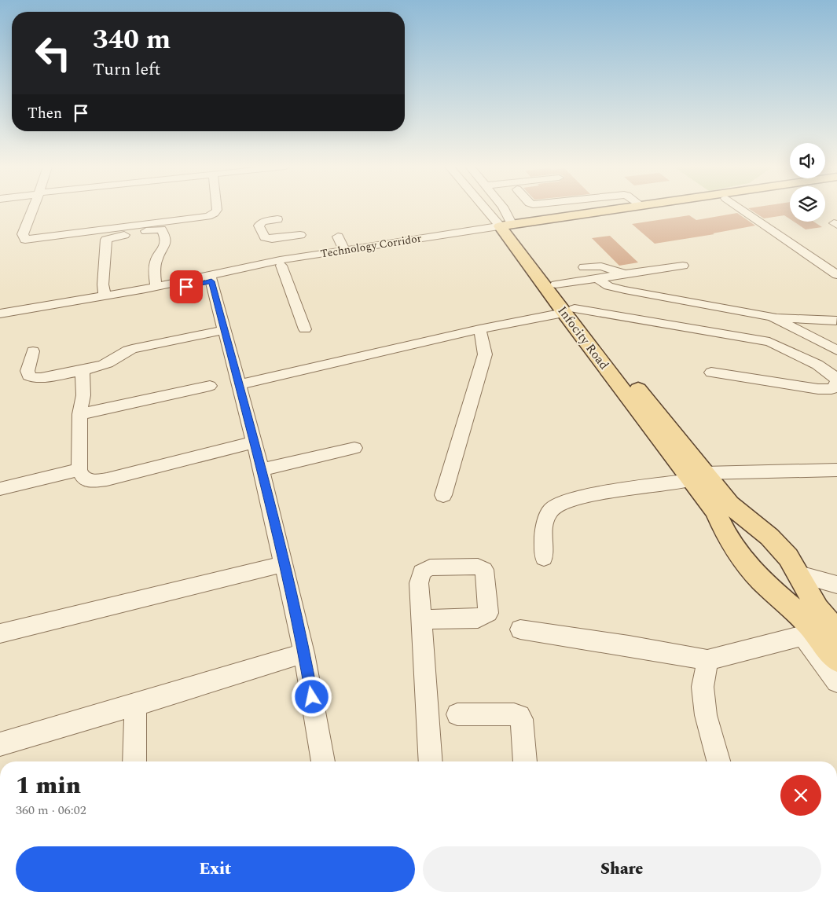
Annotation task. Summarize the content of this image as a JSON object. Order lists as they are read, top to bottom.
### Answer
{
  "streets": {
    "main road": ["Technology Corridor", "Infocity Road"]
  },
  "crossings": [
    ["Technology Corridor", "Infocity Road"]
  ],
  "page": {
    "turn": ["340 m", "Turn left"],
    "then": "Then",
    "heading": ["1 min", "360 m · 06:02"],
    "buttons": ["Exit", "Share"]
  }
}
